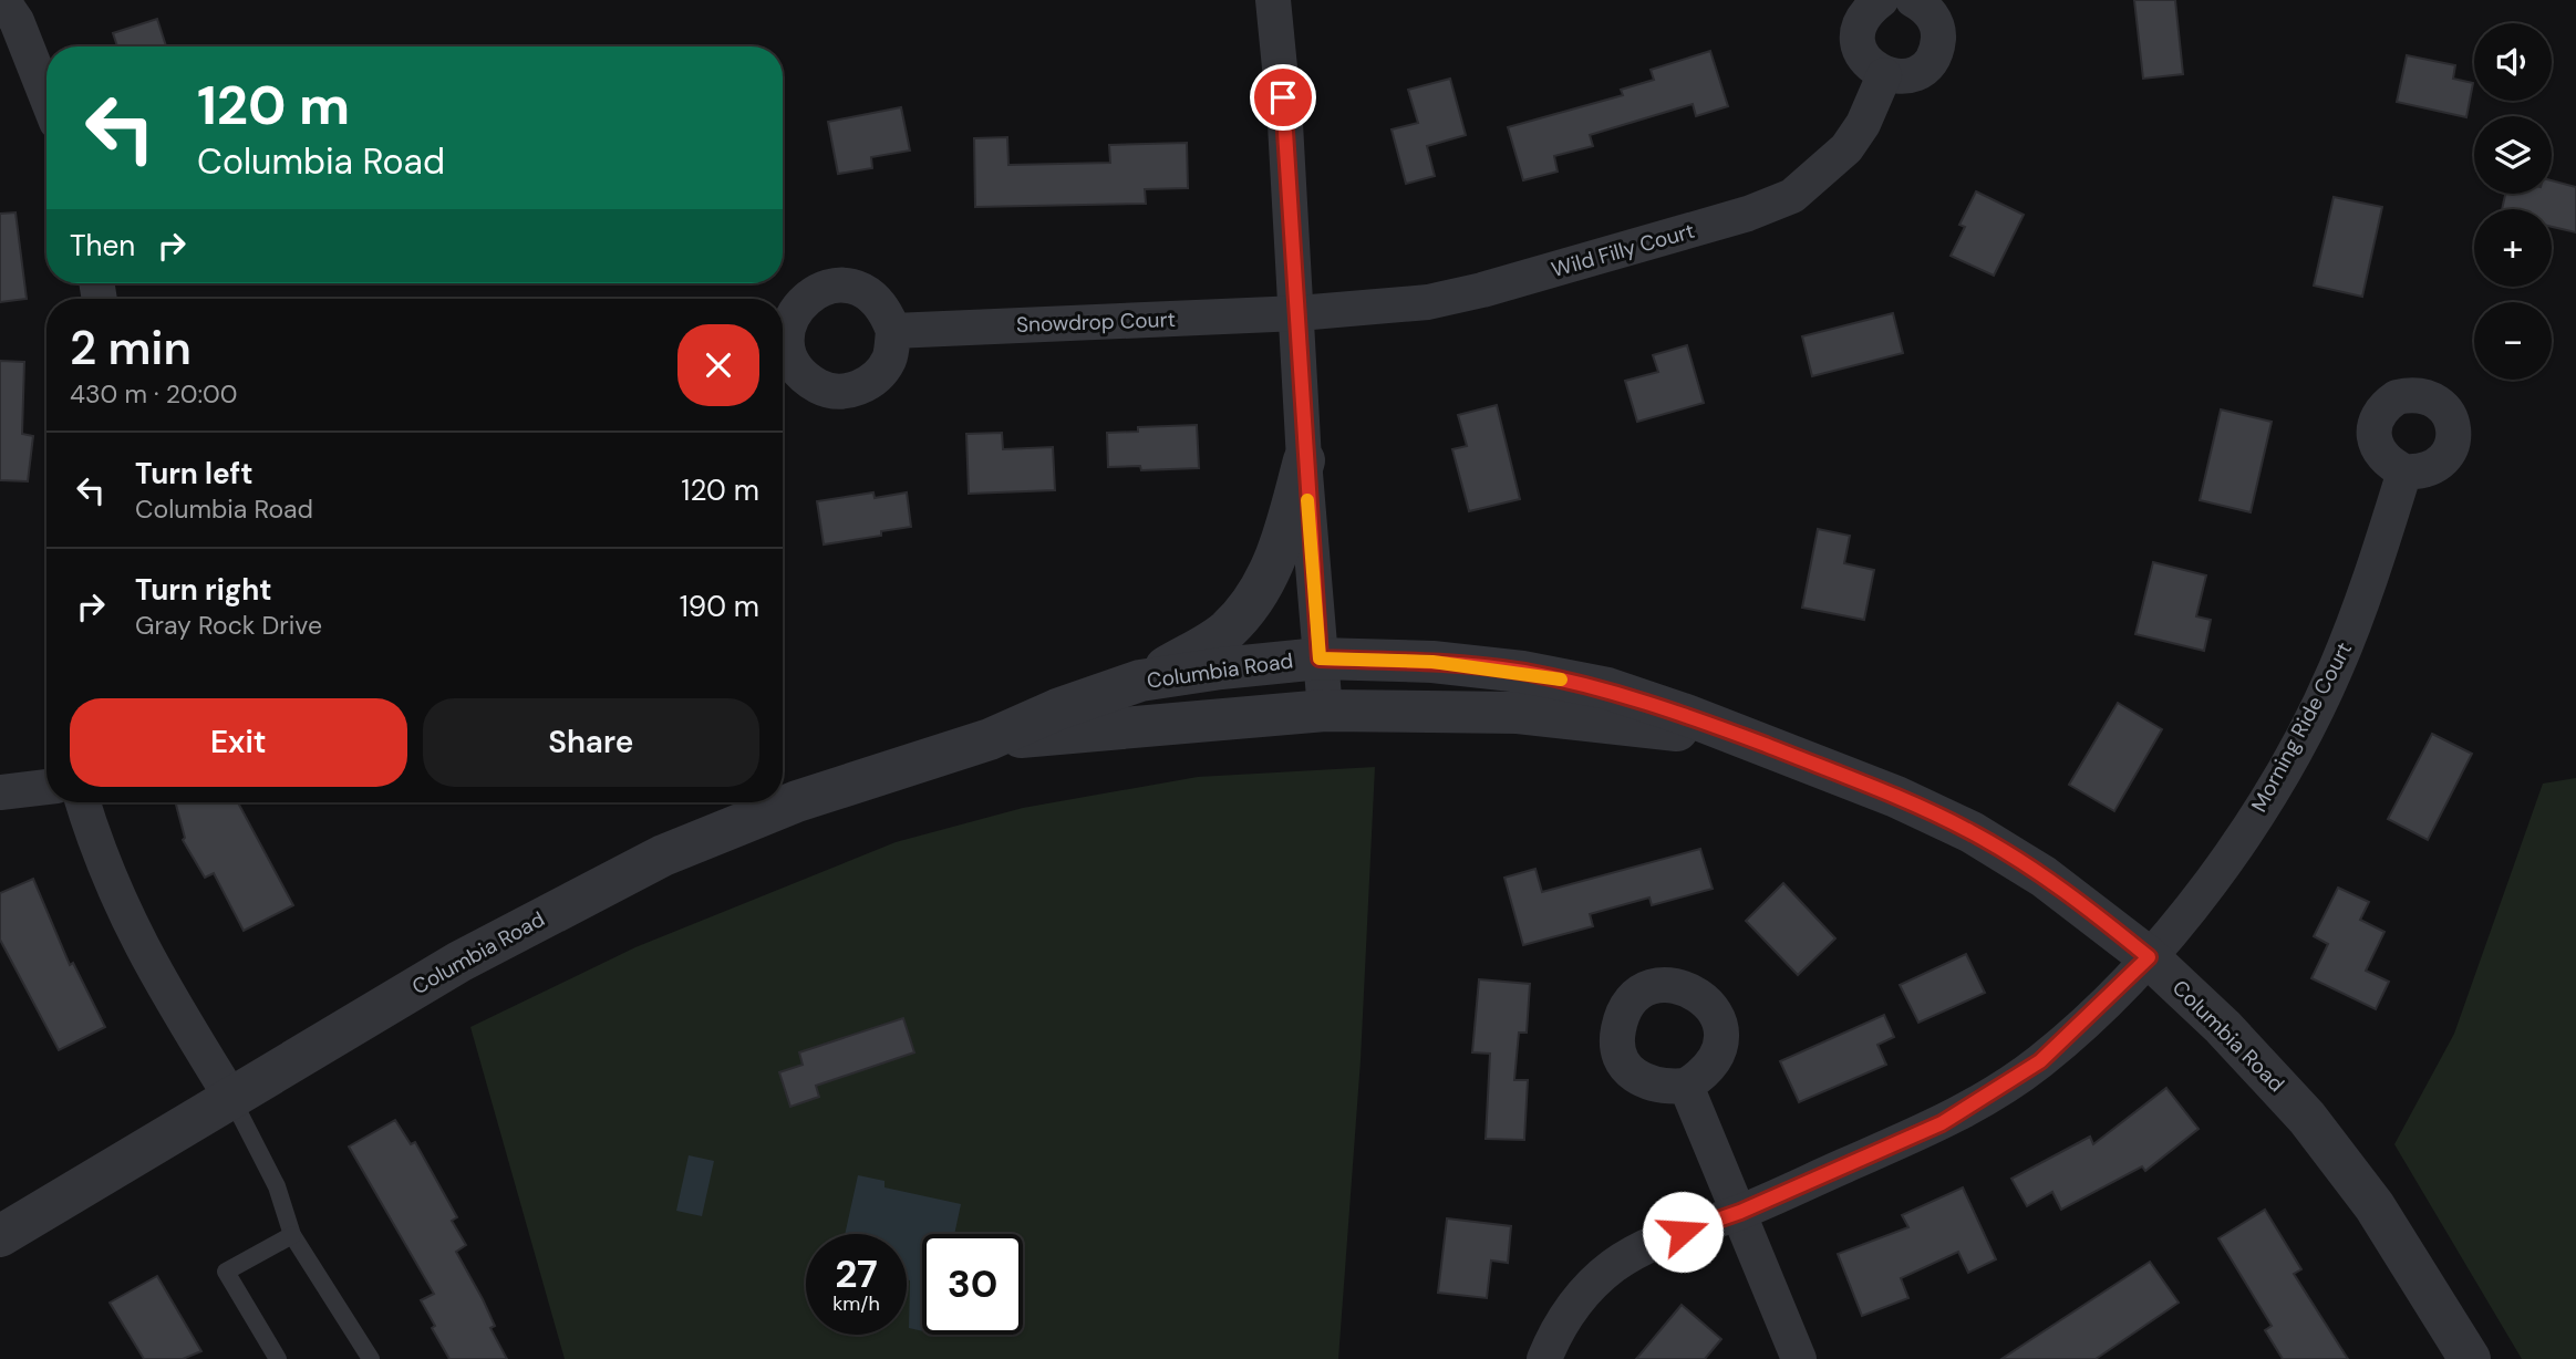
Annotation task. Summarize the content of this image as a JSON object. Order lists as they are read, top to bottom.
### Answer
{
  "streets": {
    "street": [
      "Wild Filly Court",
      "Snowdrop Court",
      "Columbia Road",
      "Morning Ride Court"
    ]
  },
  "crossings": [
    ["Wild Filly Court", "Snowdrop Court"],
    ["Columbia Road", "Morning Ride Court"]
  ],
  "page": {
    "map_buttons": ["+", "−"],
    "turn": ["120 m", "Columbia Road"],
    "then": "Then",
    "heading": ["2 min", "430 m · 20:00"],
    "list": [
      {
        "name": "Turn left",
        "note": "Columbia Road",
        "value": "120 m"
      },
      {
        "name": "Turn right",
        "note": "Gray Rock Drive",
        "value": "190 m"
      }
    ],
    "buttons": ["Exit", "Share"],
    "speed": "27 km/h",
    "limit": "30"
  }
}
